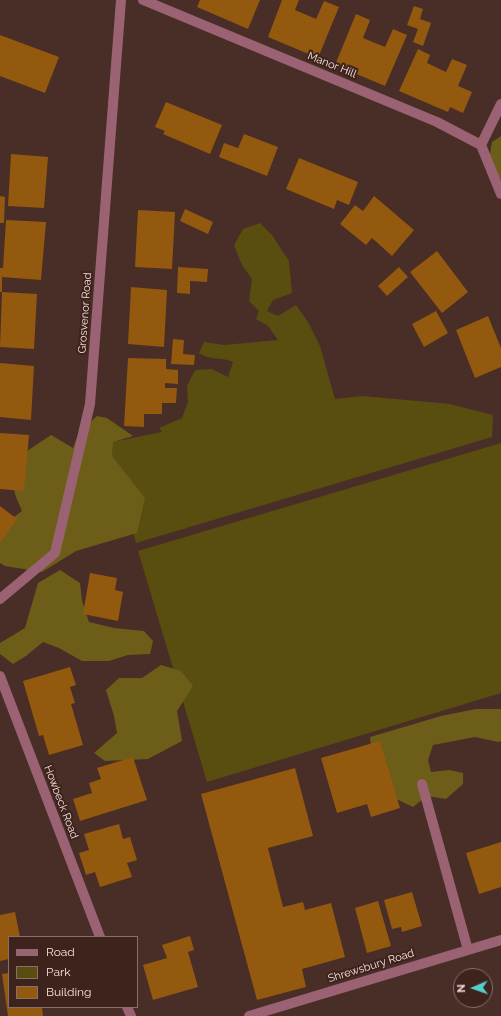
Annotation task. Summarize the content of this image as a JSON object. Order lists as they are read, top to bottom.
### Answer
{
  "streets": {
    "street": [
      "Manor Hill",
      "Grosvenor Road",
      "Howbeck Road",
      "Shrewsbury Road"
    ]
  },
  "legend": ["Road", "Park", "Building"],
  "north": "left"
}
